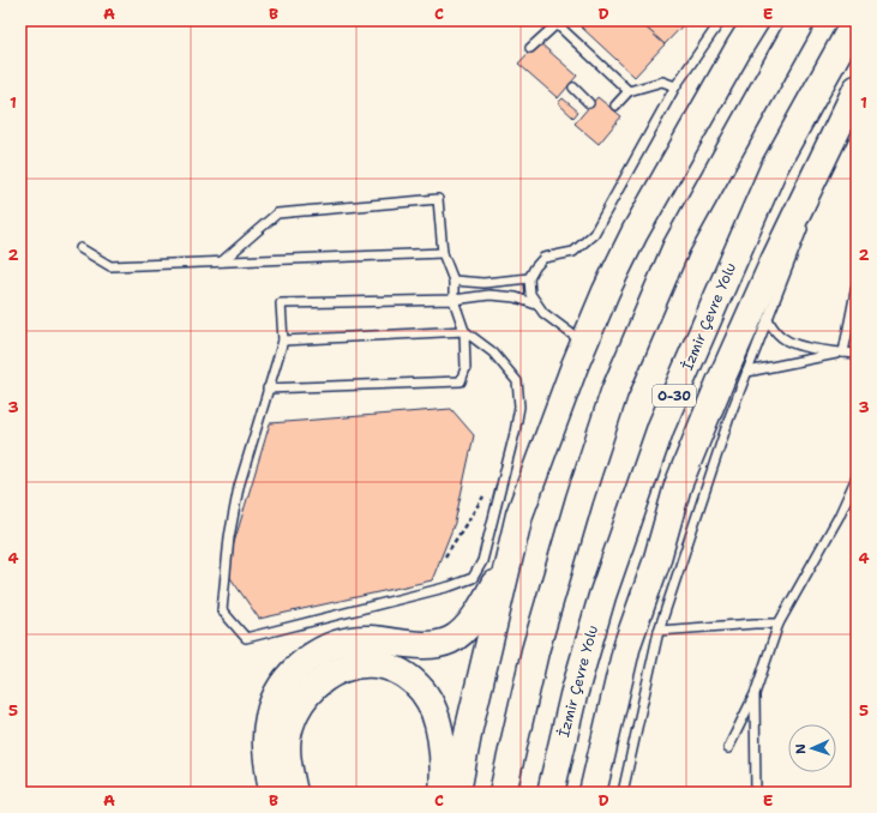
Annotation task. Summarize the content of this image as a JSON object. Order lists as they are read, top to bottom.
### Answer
{
  "streets": {
    "highway": ["İzmir Çevre Yolu", "O-30"]
  },
  "north": "left",
  "grid": {
    "columns": [
      "A",
      "B",
      "C",
      "D",
      "E"
    ],
    "rows": [
      "1",
      "2",
      "3",
      "4",
      "5"
    ]
  }
}
